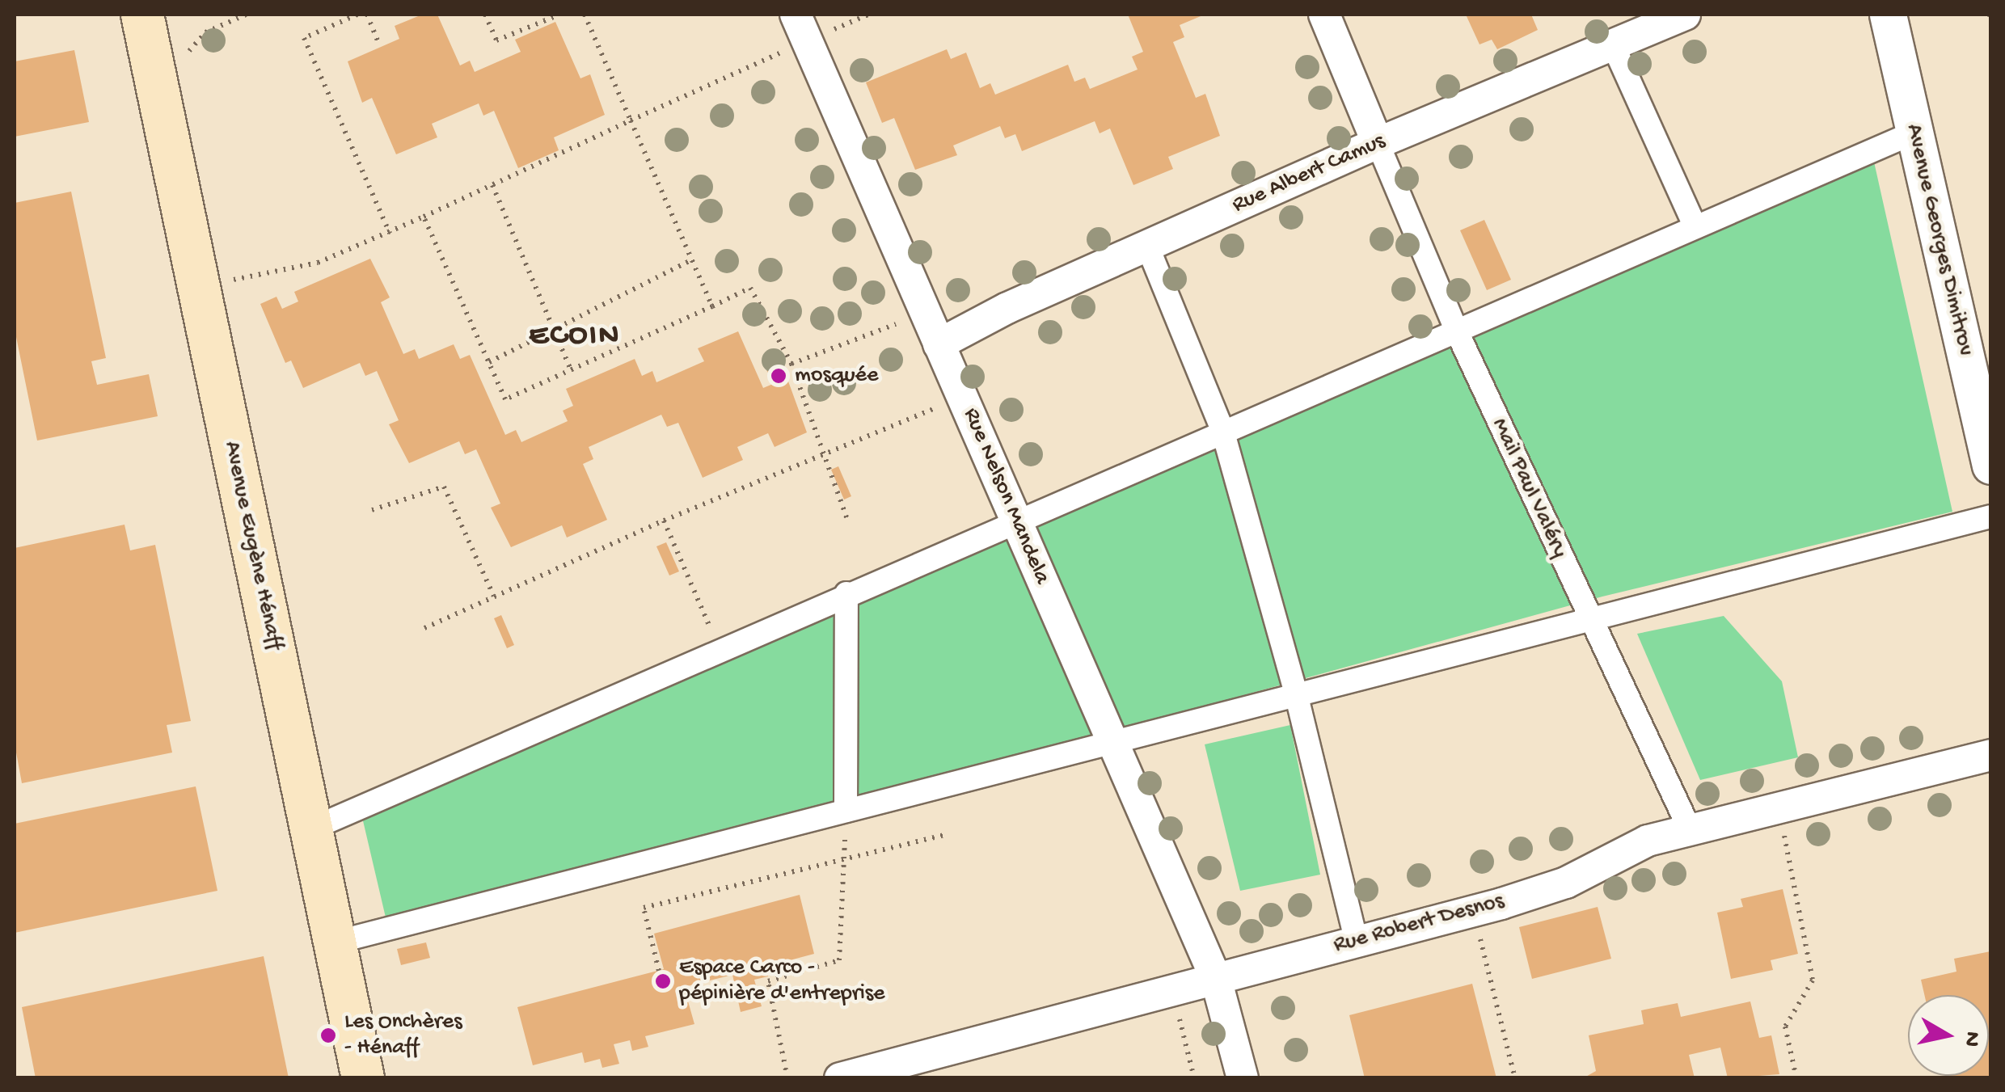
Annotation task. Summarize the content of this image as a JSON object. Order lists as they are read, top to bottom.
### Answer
{
  "streets": {
    "main road": ["Avenue Eugène Hénaff"],
    "street": [
      "Rue Albert Camus",
      "Avenue Georges Dimitrov",
      "Mail Paul Valéry",
      "Rue Nelson Mandela",
      "Rue Robert Desnos"
    ]
  },
  "crossings": [
    ["Rue Albert Camus", "Mail Paul Valéry"],
    ["Rue Albert Camus", "Rue Nelson Mandela"],
    ["Mail Paul Valéry", "Rue Robert Desnos"],
    ["Rue Nelson Mandela", "Rue Robert Desnos"]
  ],
  "districts": ["ECOIN"],
  "places": ["mosquée", "Espace Carco - pépinière d'entreprise", "Les Onchères - Hénaff"],
  "north": "right"
}
